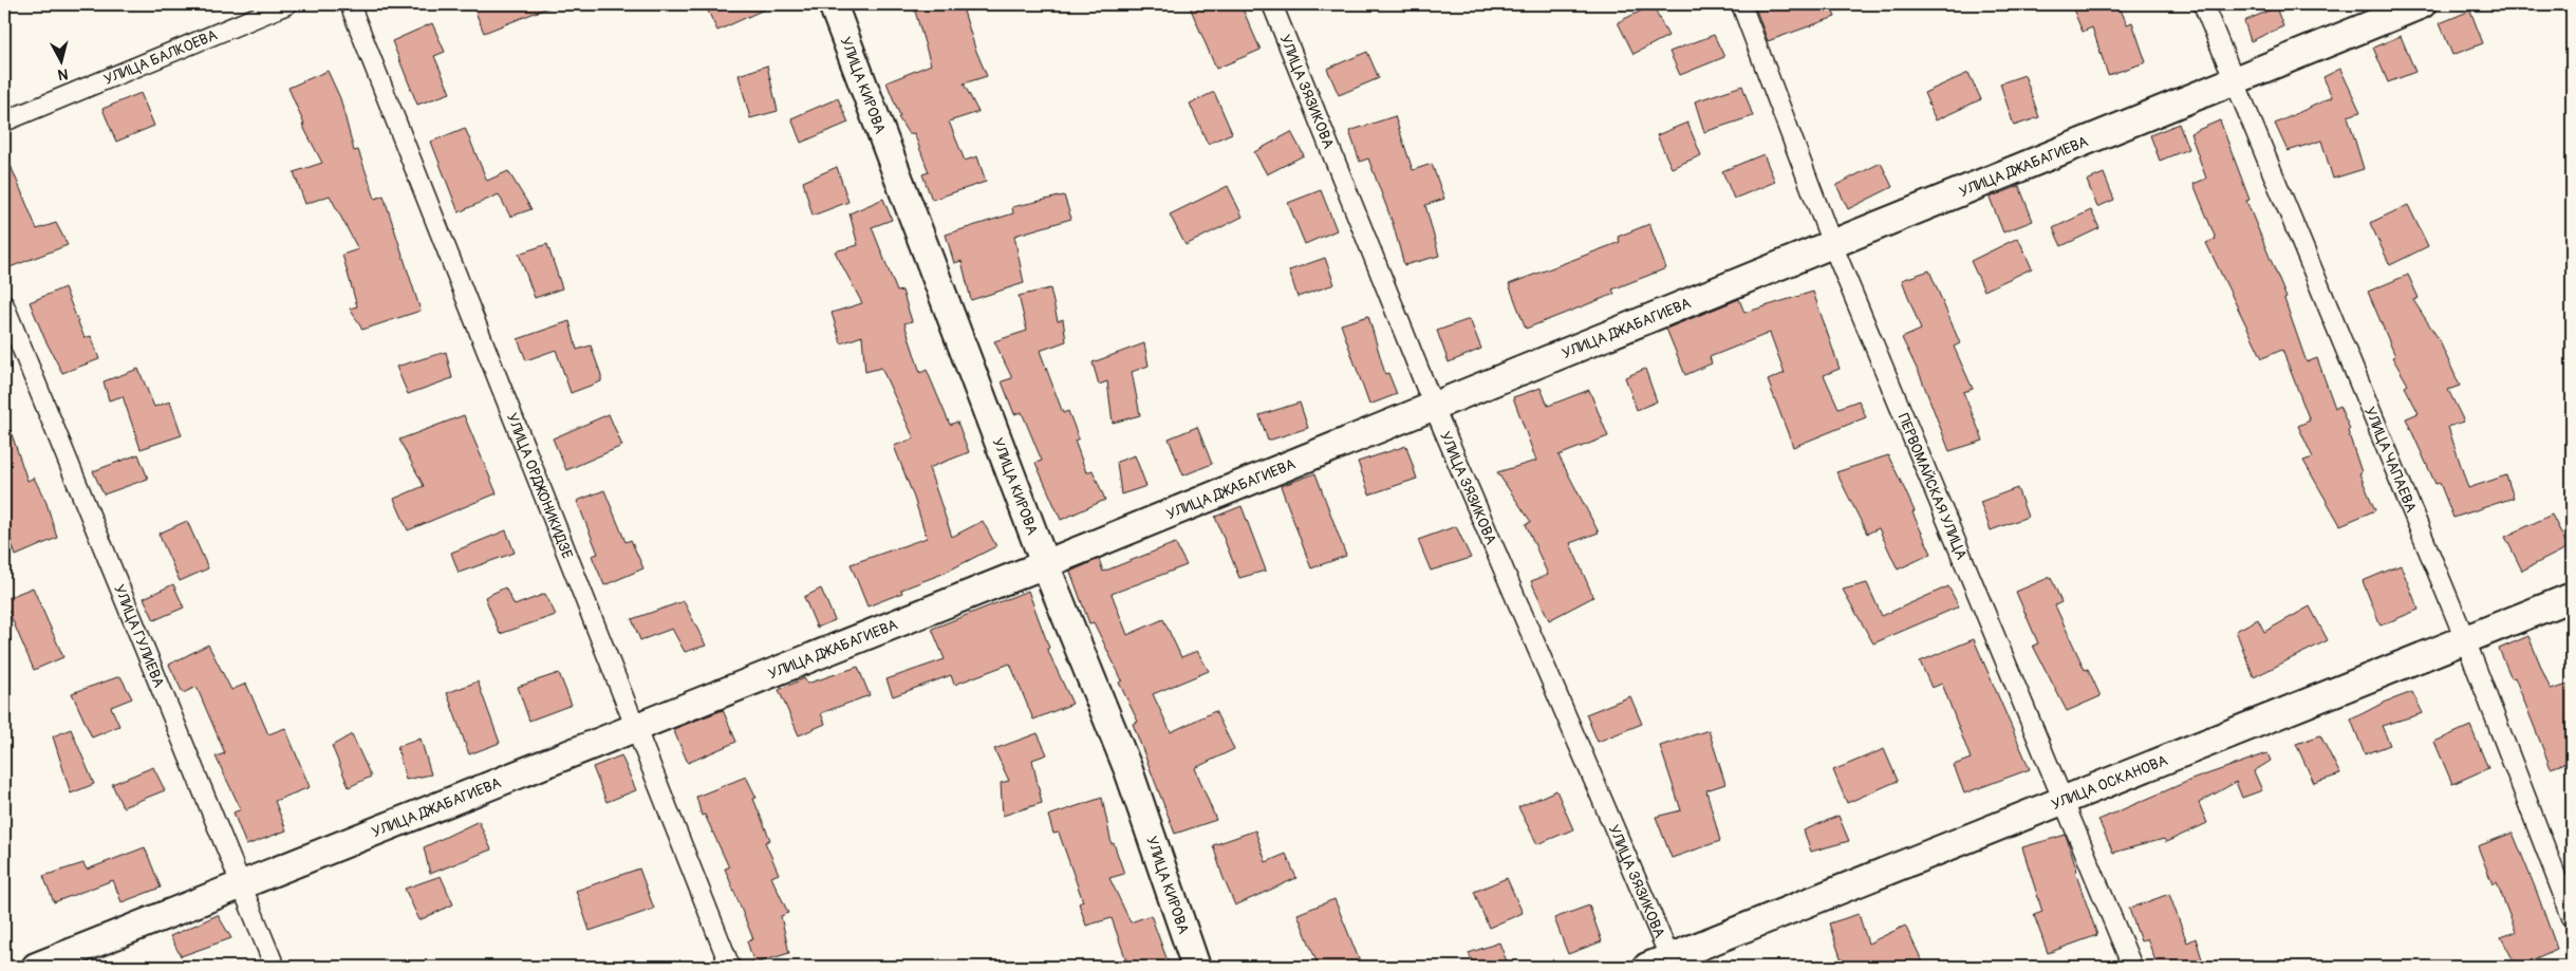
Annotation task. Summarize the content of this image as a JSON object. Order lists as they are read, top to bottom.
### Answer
{
  "streets": {
    "main road": ["УЛИЦА КИРОВА", "УЛИЦА ДЖАБАГИЕВА", "УЛИЦА ОСКАНОВА"],
    "street": [
      "УЛИЦА БАЛКОЕВА",
      "УЛИЦА ЗЯЗИКОВА",
      "УЛИЦА ЧАПАЕВА",
      "УЛИЦА ОРДЖОНИКИДЗЕ",
      "ПЕРВОМАЙСКАЯ УЛИЦА",
      "УЛИЦА ГУЛИЕВА"
    ]
  },
  "crossings": [
    ["УЛИЦА КИРОВА", "УЛИЦА ДЖАБАГИЕВА"],
    ["УЛИЦА ЗЯЗИКОВА", "УЛИЦА ДЖАБАГИЕВА"],
    ["УЛИЦА ЗЯЗИКОВА", "УЛИЦА ОСКАНОВА"],
    ["УЛИЦА ДЖАБАГИЕВА", "УЛИЦА ЧАПАЕВА"],
    ["УЛИЦА ДЖАБАГИЕВА", "УЛИЦА ОРДЖОНИКИДЗЕ"],
    ["УЛИЦА ДЖАБАГИЕВА", "ПЕРВОМАЙСКАЯ УЛИЦА"],
    ["УЛИЦА ДЖАБАГИЕВА", "УЛИЦА ГУЛИЕВА"],
    ["УЛИЦА ЧАПАЕВА", "УЛИЦА ОСКАНОВА"],
    ["ПЕРВОМАЙСКАЯ УЛИЦА", "УЛИЦА ОСКАНОВА"]
  ],
  "north": "bottom"
}
